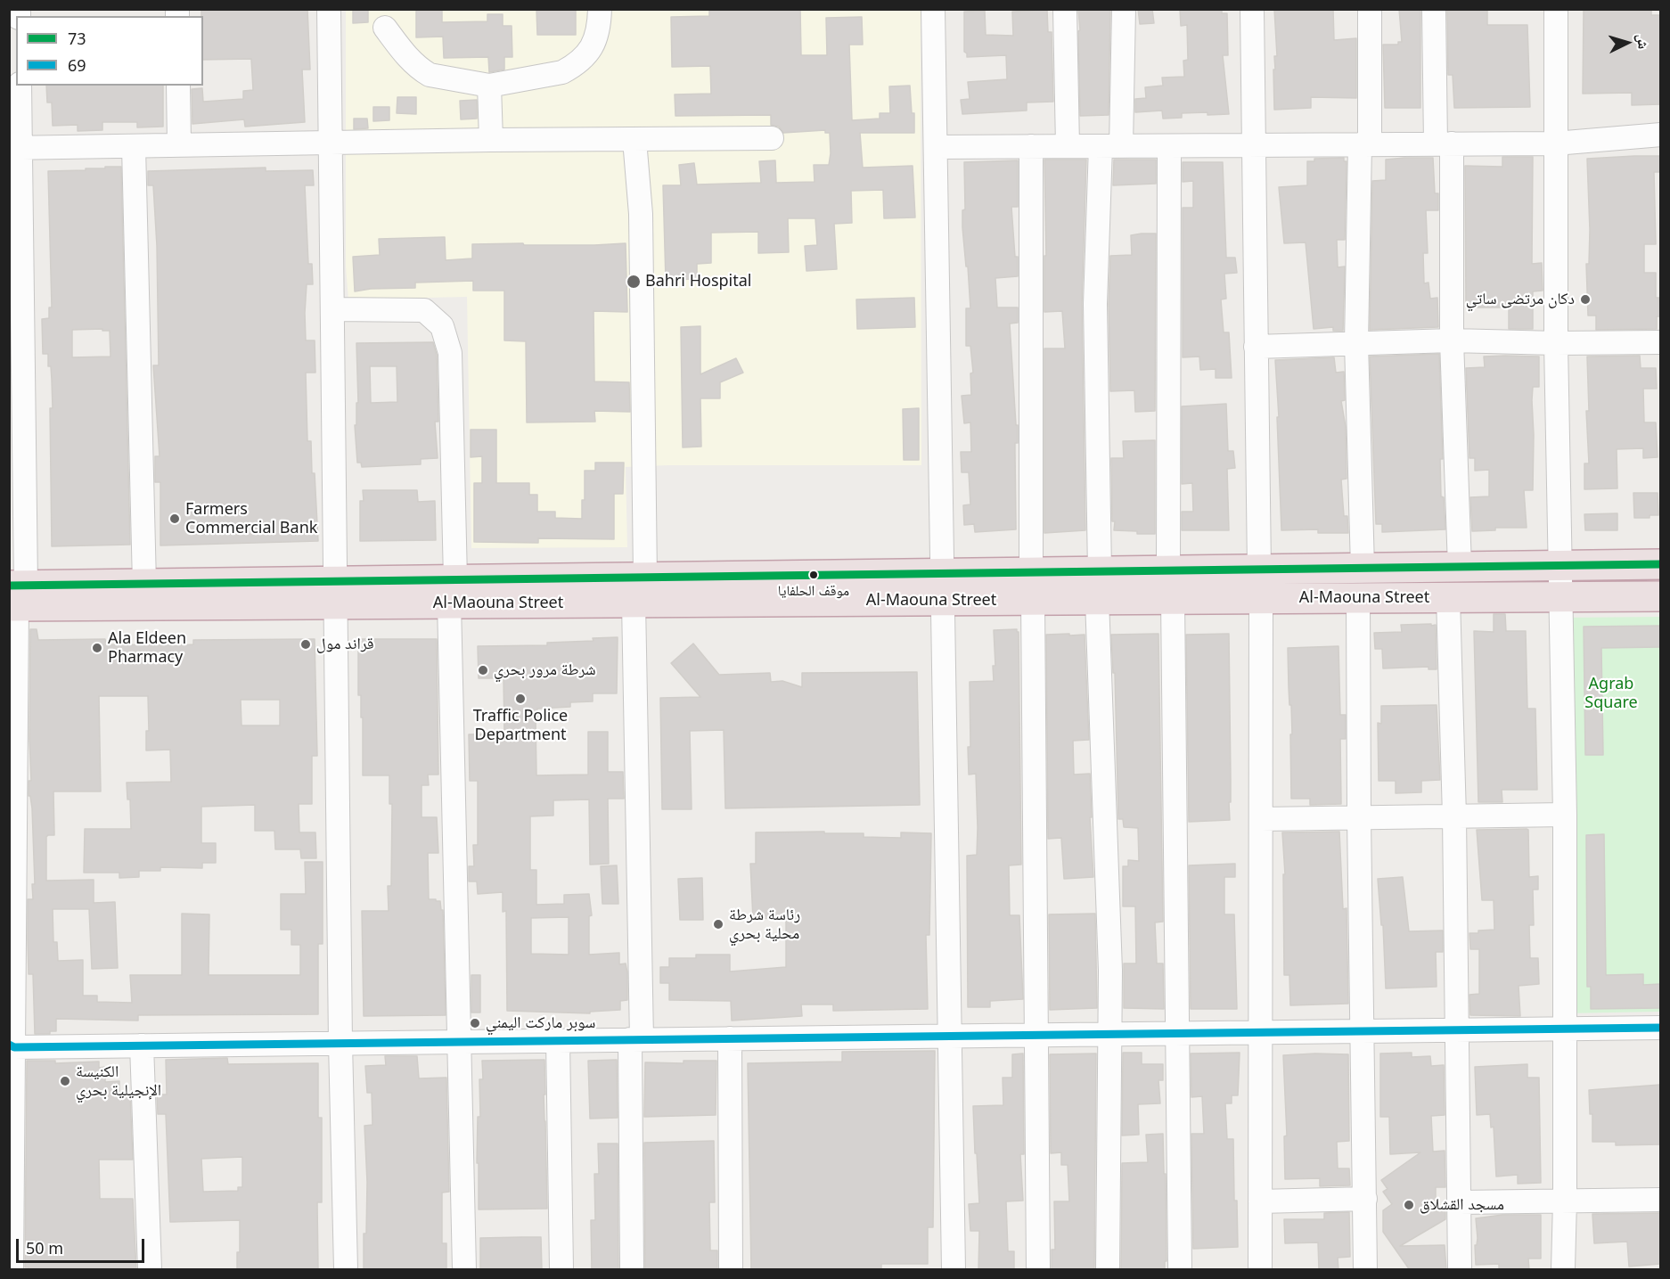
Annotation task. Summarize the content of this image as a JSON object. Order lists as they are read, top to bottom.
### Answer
{
  "streets": {
    "highway": ["Al-Maouna Street"]
  },
  "parks": ["Agrab Square"],
  "places": [
    "Bahri Hospital",
    "دكان مرتضى ساتي",
    "Farmers Commercial Bank",
    "موقف الحلفايا",
    "قراند مول",
    "Ala Eldeen Pharmacy",
    "شرطة مرور بحري",
    "Traffic Police Department",
    "رئاسة شرطة محلية بحري",
    "سوبر ماركت اليمني",
    "الكنيسة الإنجيلية بحري",
    "مسجد القشلاق"
  ],
  "lines": ["transit line 73", "transit line 69"],
  "legend": ["73", "69"],
  "scale_bar": "50 m",
  "north": "right"
}
